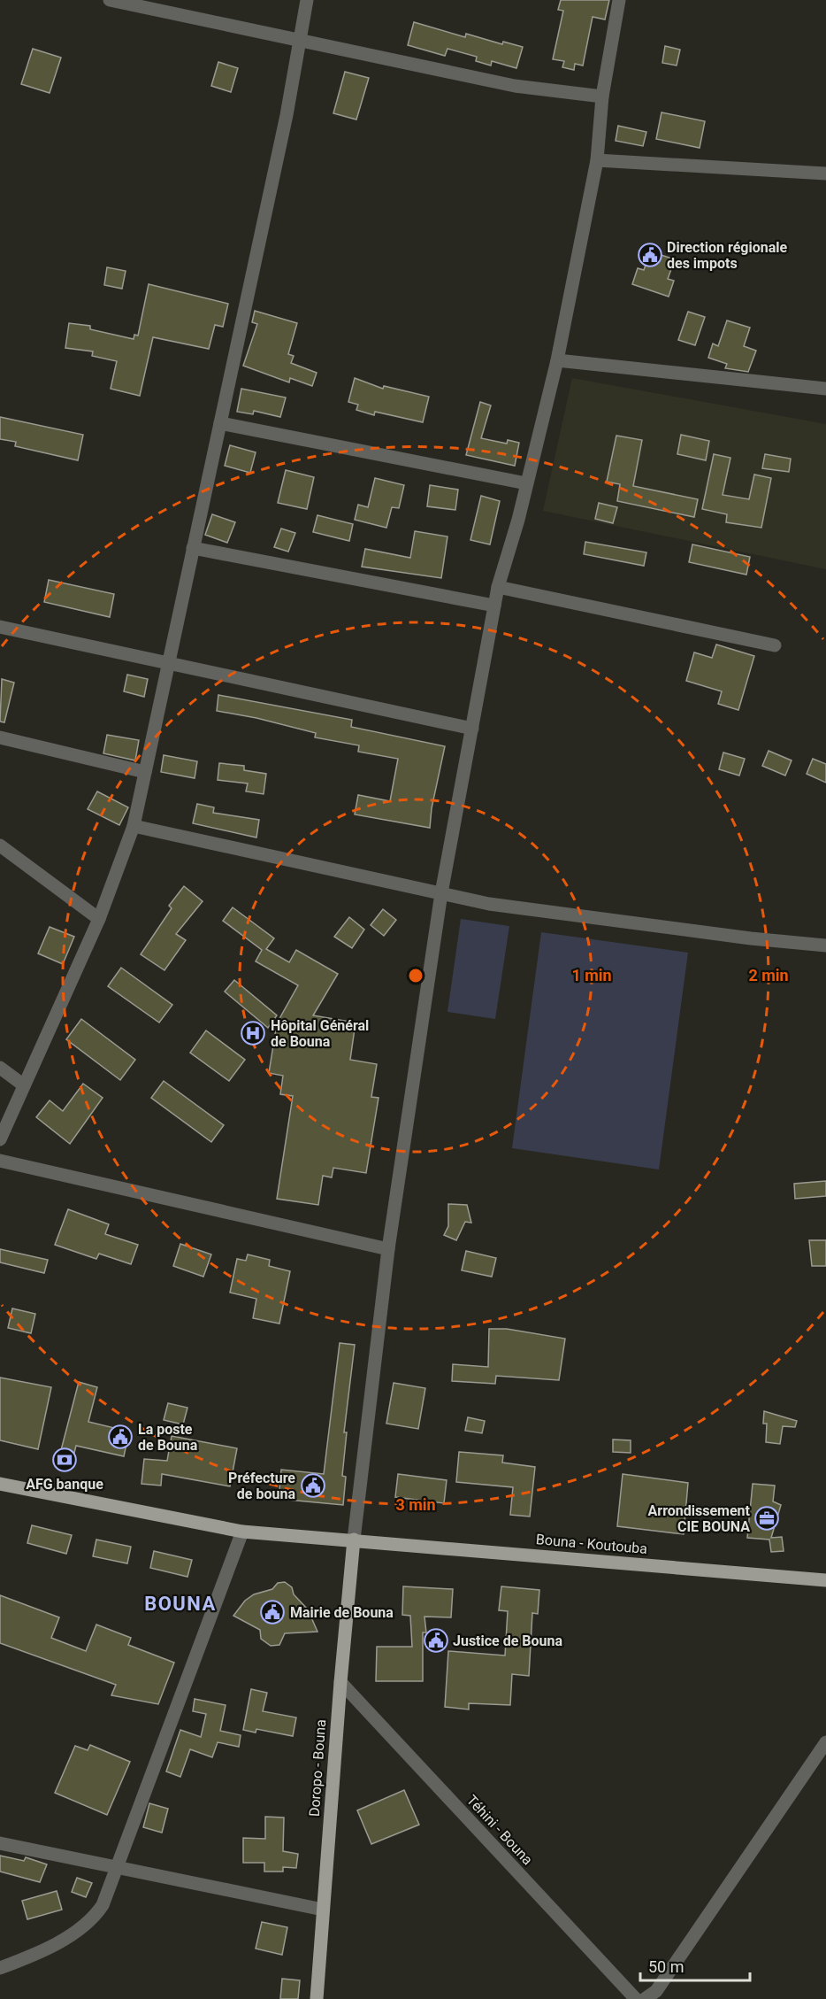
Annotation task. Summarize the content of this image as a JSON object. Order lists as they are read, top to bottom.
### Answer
{
  "streets": {
    "main road": ["Bouna - Koutouba", "Doropo - Bouna"],
    "street": ["Téhini - Bouna"]
  },
  "crossings": [
    ["Bouna - Koutouba", "Doropo - Bouna"],
    ["Doropo - Bouna", "Téhini - Bouna"]
  ],
  "districts": ["BOUNA"],
  "places": {
    "public building": [
      "Direction régionale des impots",
      "La poste de Bouna",
      "Préfecture de bouna",
      "Mairie de Bouna",
      "Justice de Bouna"
    ],
    "hospital": ["Hôpital Général de Bouna"],
    "bank": ["AFG banque"],
    "office": ["Arrondissement CIE BOUNA"]
  },
  "scale_bar": "50 m",
  "rings": ["1 min", "2 min", "3 min"]
}
